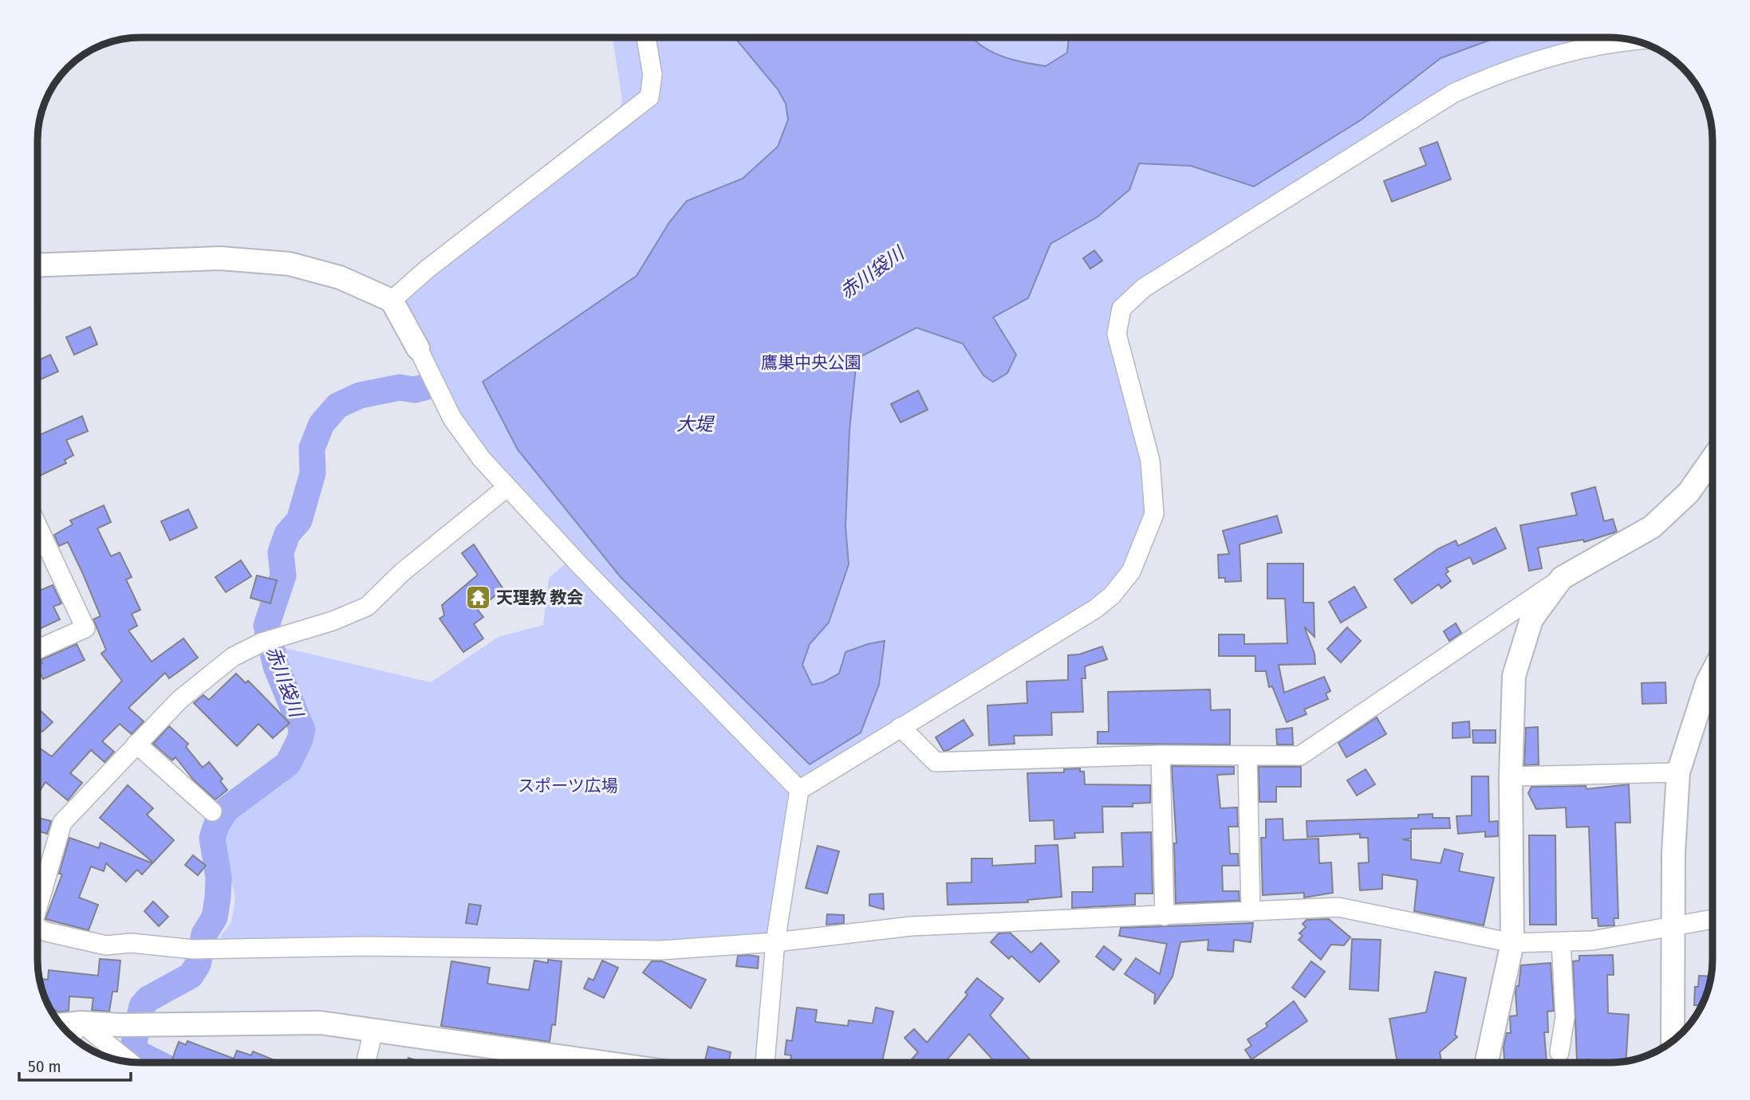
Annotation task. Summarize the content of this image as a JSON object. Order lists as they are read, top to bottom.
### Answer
{
  "water": ["赤川袋川", "大堤"],
  "parks": ["鷹巣中央公園", "スポーツ広場"],
  "places": {
    "temple": ["天理教 教会"]
  },
  "scale_bar": "50 m"
}
